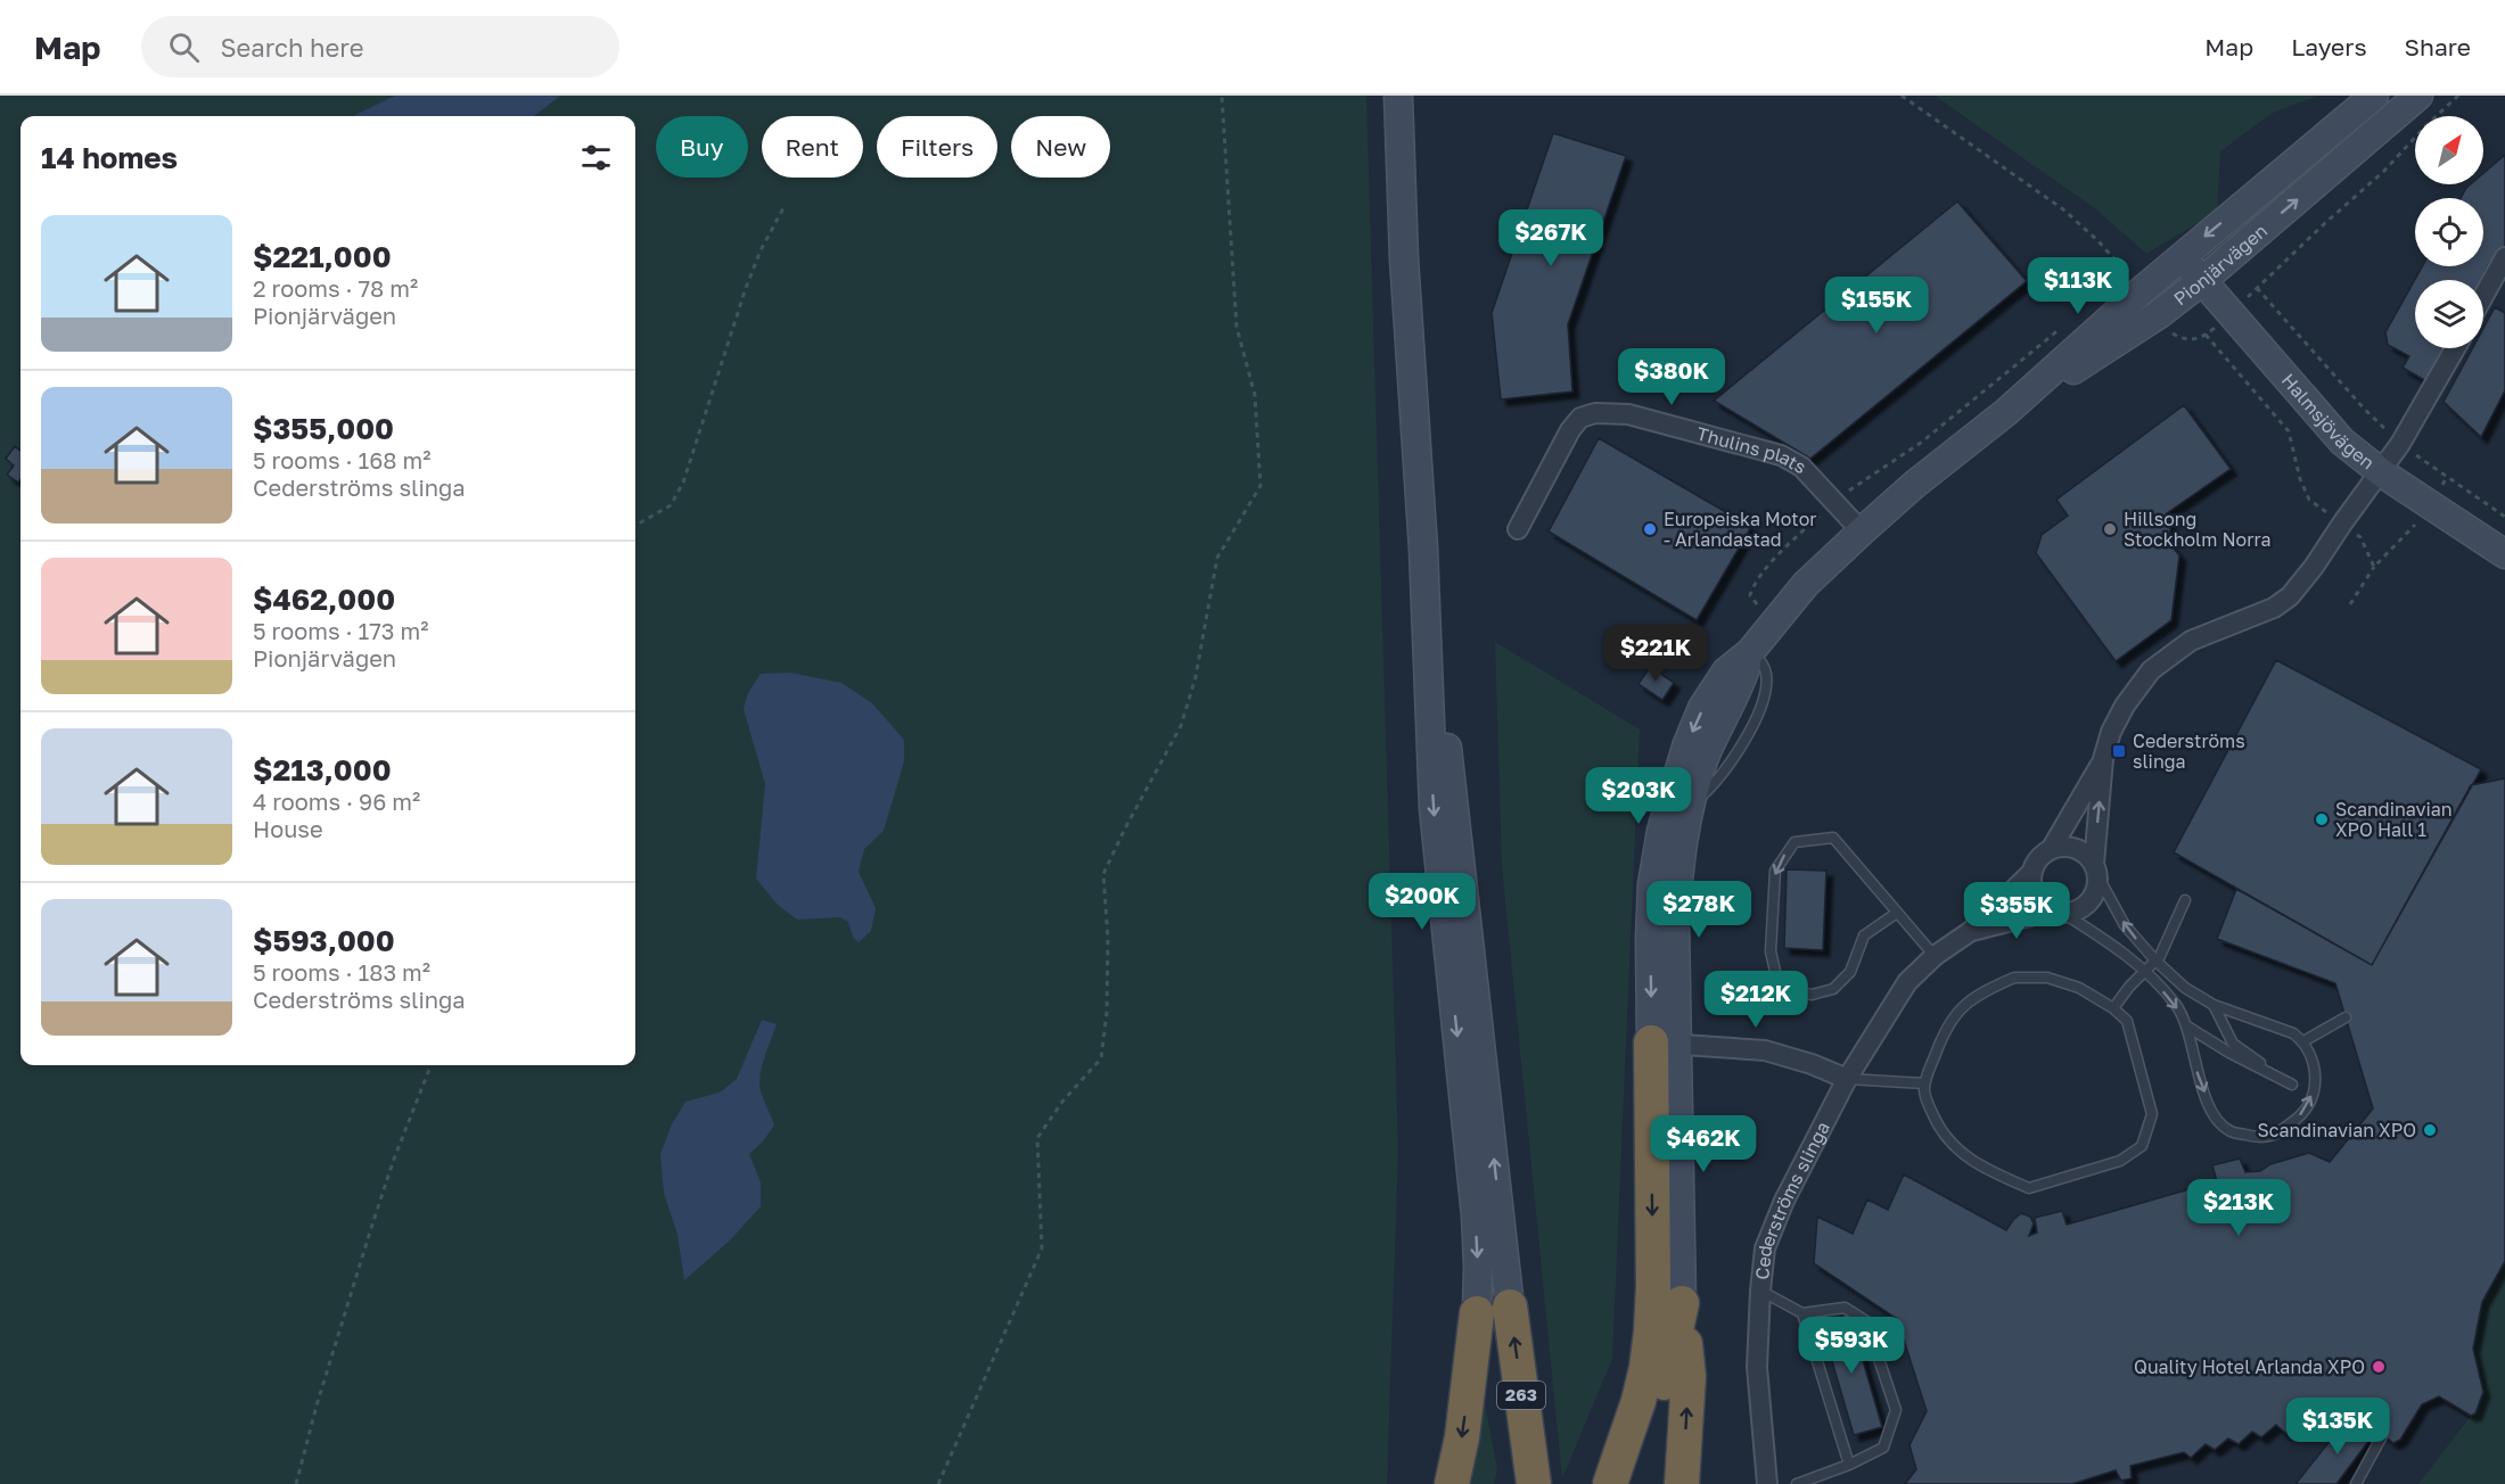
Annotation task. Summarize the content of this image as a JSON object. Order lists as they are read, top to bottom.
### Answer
{
  "streets": {
    "highway": ["263"],
    "main road": ["Pionjärvägen", "Halmsjövägen"],
    "street": ["Thulins plats", "Cederströms slinga"]
  },
  "crossings": [
    ["Pionjärvägen", "Halmsjövägen"],
    ["Pionjärvägen", "Thulins plats"],
    ["Halmsjövägen", "Cederströms slinga"]
  ],
  "places": {
    "other": [
      "Europeiska Motor - Arlandastad",
      "Hillsong Stockholm Norra",
      "Scandinavian XPO Hall 1",
      "Scandinavian XPO",
      "Quality Hotel Arlanda XPO"
    ],
    "transit": ["Cederströms slinga"]
  },
  "north": "top right",
  "page": {
    "header": "Map",
    "search": "Search here",
    "nav": ["Map", "Layers", "Share"],
    "chip": [
      "Buy",
      "Rent",
      "Filters",
      "New"
    ],
    "heading": "14 homes",
    "list": [
      {
        "name": "$221,000",
        "note": "2 rooms · 78 m² · Pionjärvägen"
      },
      {
        "name": "$355,000",
        "note": "5 rooms · 168 m² · Cederströms slinga"
      },
      {
        "name": "$462,000",
        "note": "5 rooms · 173 m² · Pionjärvägen"
      },
      {
        "name": "$213,000",
        "note": "4 rooms · 96 m² · House"
      },
      {
        "name": "$593,000",
        "note": "5 rooms · 183 m² · Cederströms slinga"
      }
    ],
    "price": [
      "$267K",
      "$113K",
      "$155K",
      "$380K",
      "$221K",
      "$203K",
      "$200K",
      "$278K",
      "$355K",
      "$212K",
      "$462K",
      "$213K",
      "$593K",
      "$135K"
    ]
  }
}
